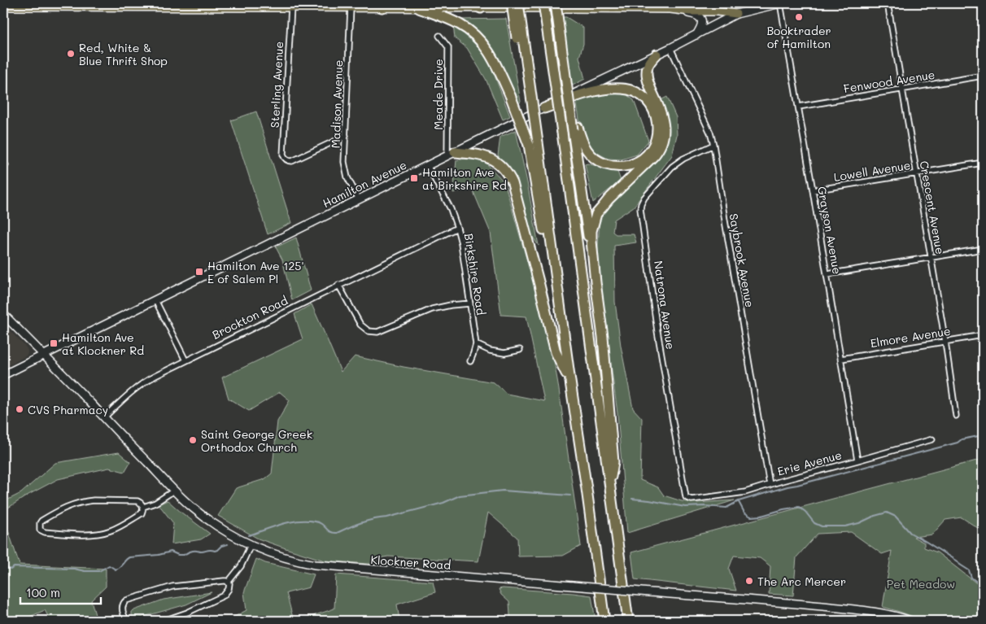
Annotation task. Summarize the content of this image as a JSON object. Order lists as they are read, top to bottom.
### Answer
{
  "streets": {
    "main road": ["Hamilton Avenue", "Klockner Road"],
    "street": [
      "Fenwood Avenue",
      "Sterling Avenue",
      "Meade Drive",
      "Madison Avenue",
      "Lowell Avenue",
      "Crescent Avenue",
      "Grayson Avenue",
      "Saybrook Avenue",
      "Birkshire Road",
      "Natrona Avenue",
      "Brockton Road",
      "Elmore Avenue",
      "Erie Avenue"
    ]
  },
  "crossings": [
    ["Fenwood Avenue", "Crescent Avenue"],
    ["Fenwood Avenue", "Grayson Avenue"],
    ["Sterling Avenue", "Madison Avenue"],
    ["Meade Drive", "Hamilton Avenue"],
    ["Madison Avenue", "Hamilton Avenue"],
    ["Lowell Avenue", "Crescent Avenue"],
    ["Lowell Avenue", "Grayson Avenue"],
    ["Hamilton Avenue", "Grayson Avenue"],
    ["Hamilton Avenue", "Saybrook Avenue"],
    ["Hamilton Avenue", "Birkshire Road"],
    ["Hamilton Avenue", "Klockner Road"],
    ["Crescent Avenue", "Elmore Avenue"],
    ["Grayson Avenue", "Elmore Avenue"],
    ["Grayson Avenue", "Erie Avenue"],
    ["Saybrook Avenue", "Natrona Avenue"],
    ["Saybrook Avenue", "Erie Avenue"],
    ["Birkshire Road", "Brockton Road"],
    ["Natrona Avenue", "Erie Avenue"],
    ["Brockton Road", "Klockner Road"]
  ],
  "parks": ["Pet Meadow"],
  "places": {
    "other": [
      "Booktrader of Hamilton",
      "Red, White & Blue Thrift Shop",
      "CVS Pharmacy",
      "Saint George Greek Orthodox Church",
      "The Arc Mercer"
    ],
    "transit": ["Hamilton Ave at Birkshire Rd", "Hamilton Ave 125' E of Salem Pl", "Hamilton Ave at Klockner Rd"]
  },
  "scale_bar": "100 m"
}
